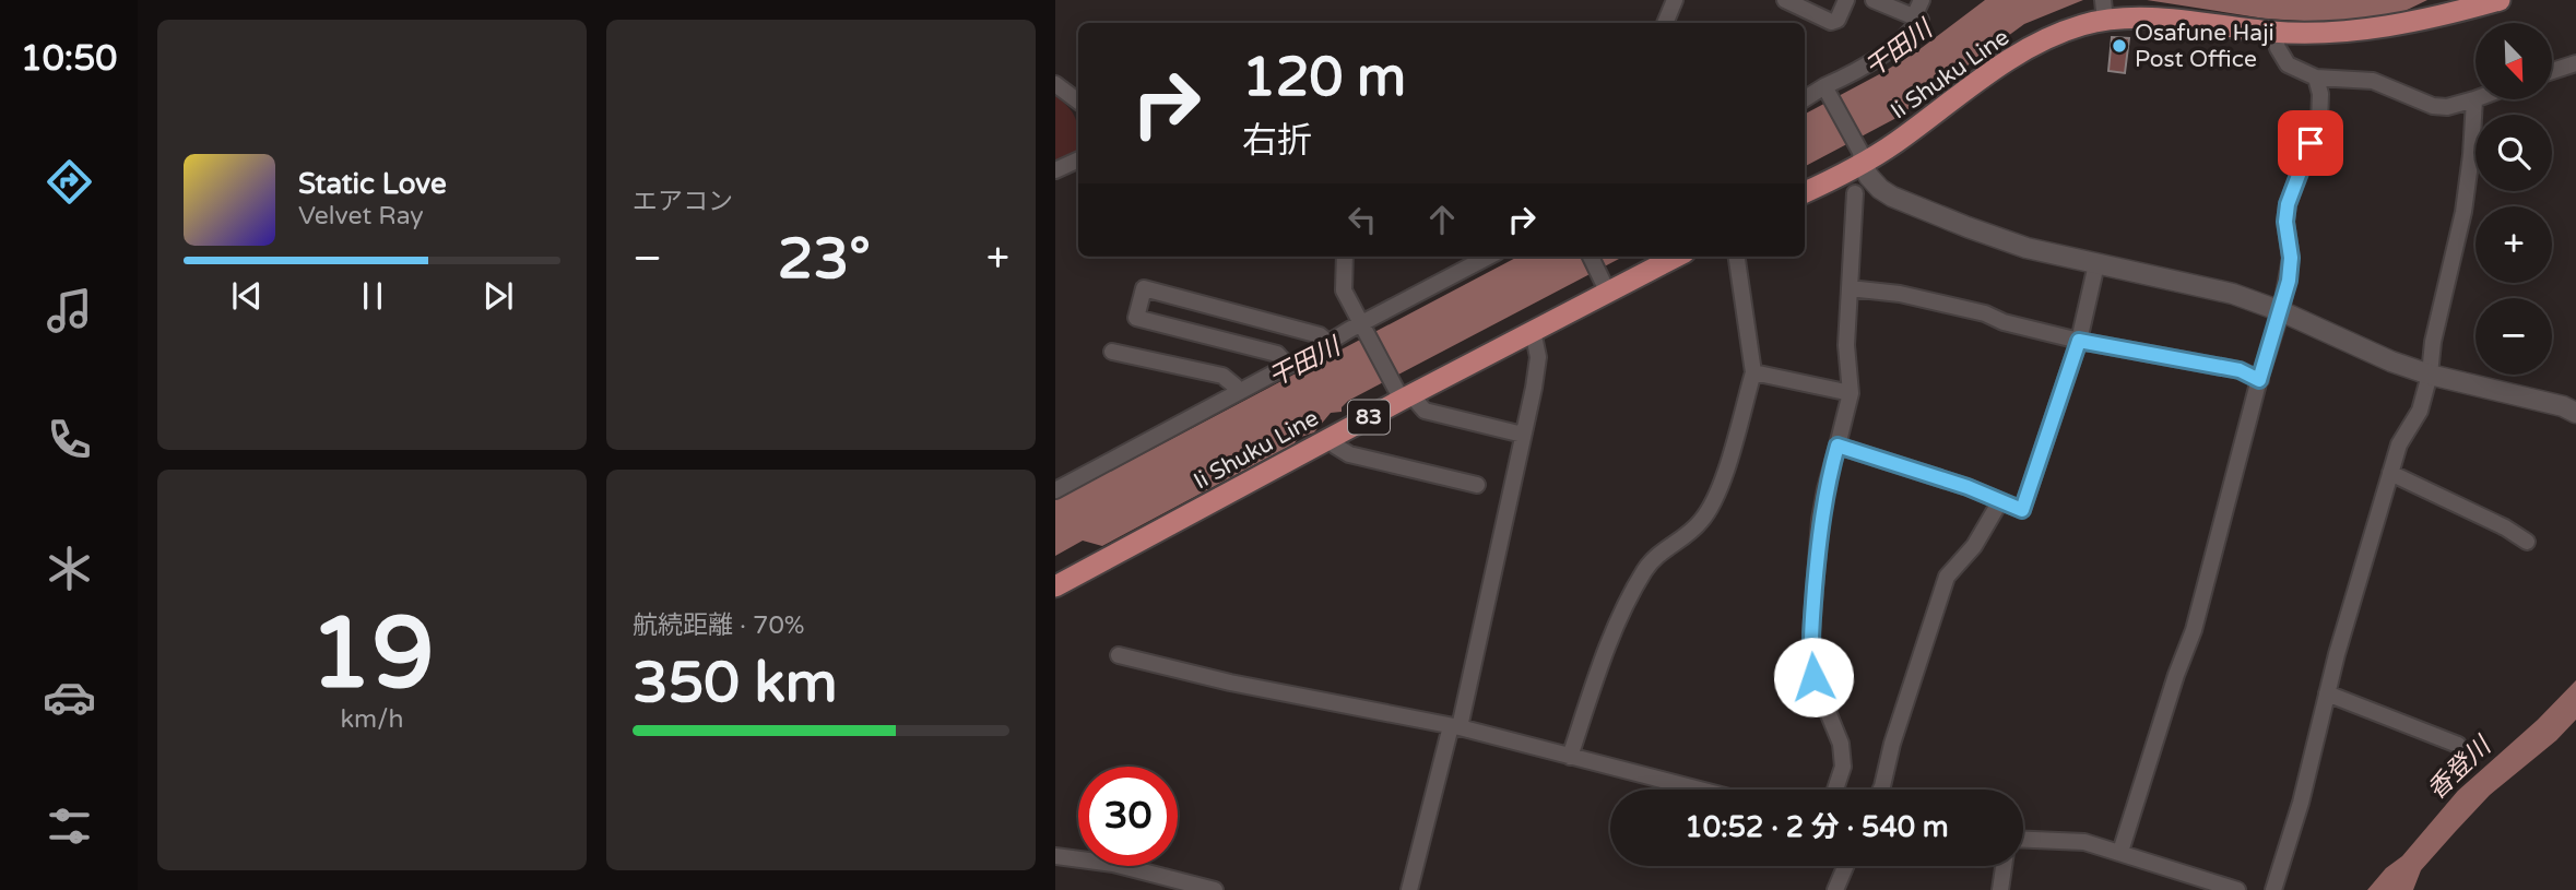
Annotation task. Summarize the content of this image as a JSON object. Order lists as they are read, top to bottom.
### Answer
{
  "streets": {
    "main road": ["Ii Shuku Line", "83"]
  },
  "water": ["干田川", "香登川"],
  "places": ["Osafune Haji Post Office"],
  "north": "bottom right",
  "page": {
    "tabs": "10:50",
    "tile": [
      "エアコン",
      ["19", "km/h"],
      ["航続距離 · 70%", "350 km"]
    ],
    "map_buttons": ["+", "−"],
    "turn": ["120 m", "右折"],
    "song": ["Static Love", "Velvet Ray"],
    "heat": ["−", "23°", "+"],
    "limit": "30",
    "trip": "10:52 · 2 分 · 540 m"
  }
}
